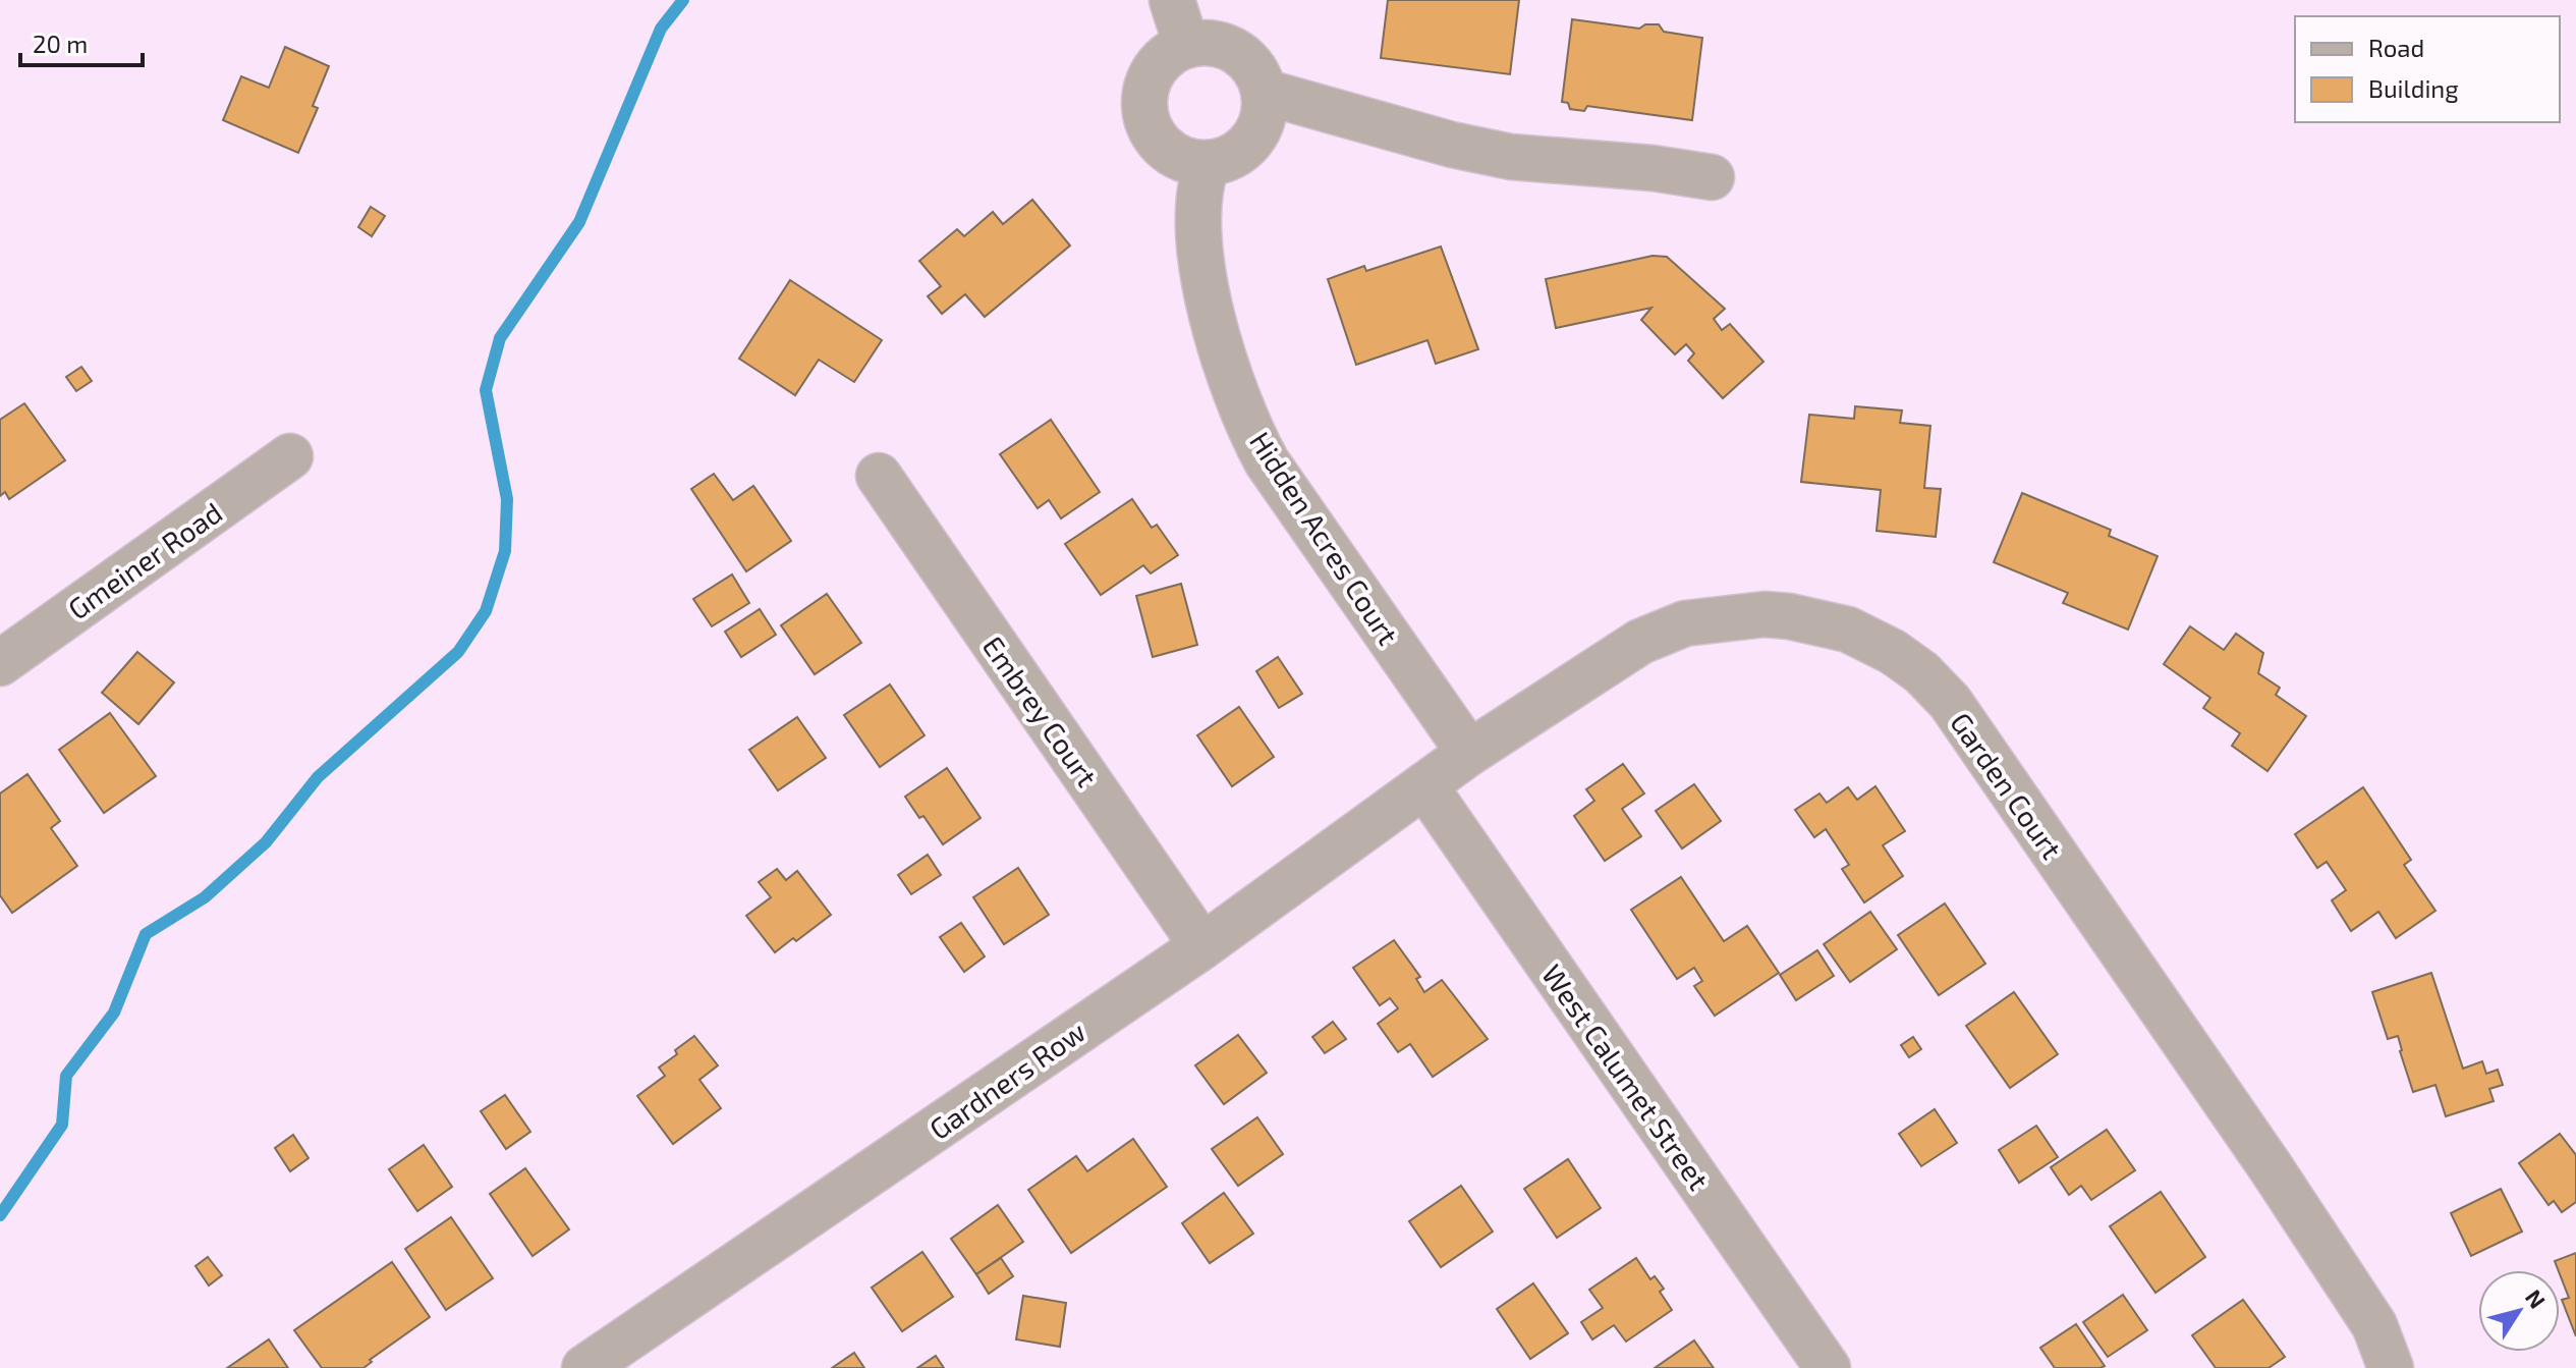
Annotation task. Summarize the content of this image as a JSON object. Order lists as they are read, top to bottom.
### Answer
{
  "streets": {
    "street": [
      "Hidden Acres Court",
      "Gmeiner Road",
      "Embrey Court",
      "Garden Court",
      "West Calumet Street",
      "Gardners Row"
    ]
  },
  "crossings": [
    ["Hidden Acres Court", "Garden Court"],
    ["Embrey Court", "Gardners Row"],
    ["Garden Court", "West Calumet Street"],
    ["Garden Court", "Gardners Row"],
    ["West Calumet Street", "Gardners Row"]
  ],
  "legend": ["Road", "Building"],
  "scale_bar": "20 m",
  "north": "top right"
}
